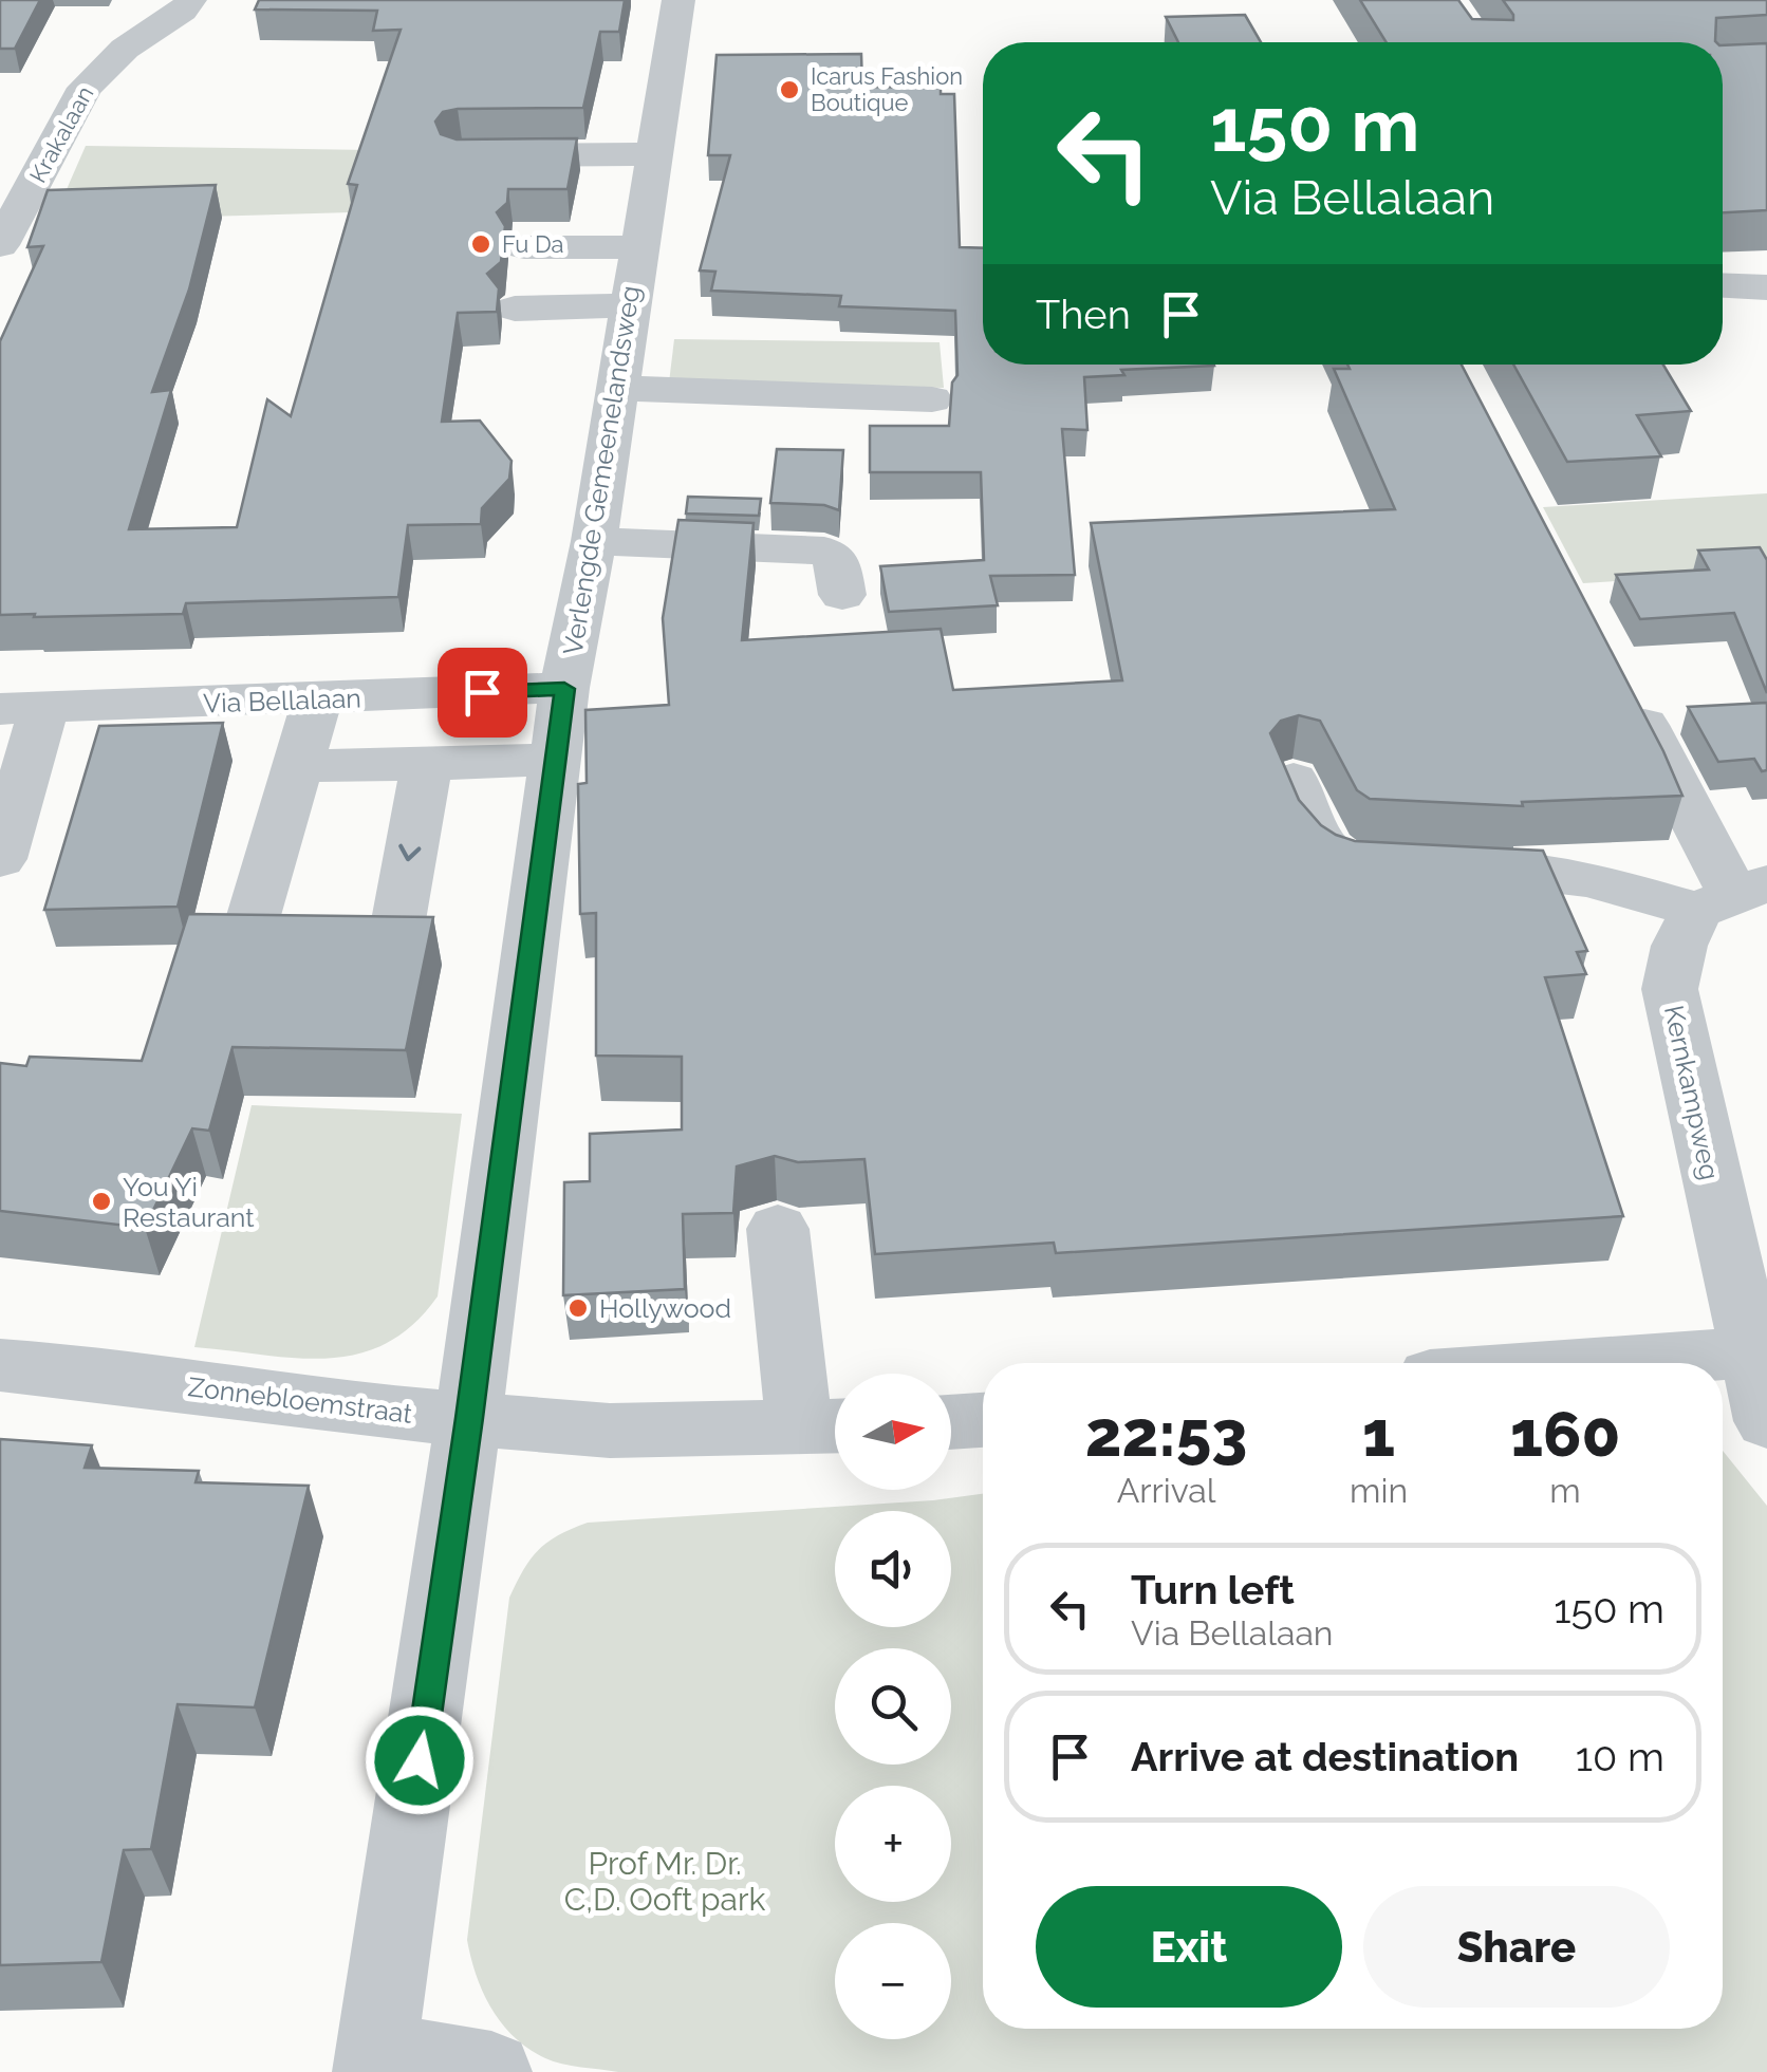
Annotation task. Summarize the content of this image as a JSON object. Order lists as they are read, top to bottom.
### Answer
{
  "streets": {
    "street": [
      "Krakalaan",
      "Verlengde Gemeenelandsweg",
      "Via Bellalaan",
      "Kernkampweg",
      "Zonnebloemstraat"
    ]
  },
  "crossings": [
    ["Verlengde Gemeenelandsweg", "Via Bellalaan"],
    ["Verlengde Gemeenelandsweg", "Zonnebloemstraat"]
  ],
  "parks": ["Prof Mr. Dr. C,D. Ooft park"],
  "places": [
    "Icarus Fashion Boutique",
    "Fu Da",
    "You Yi Restaurant",
    "Hollywood"
  ],
  "north": "right",
  "page": {
    "turn": ["150 m", "Via Bellalaan"],
    "then": "Then",
    "eta": [
      "22:53",
      "Arrival",
      "1",
      "min",
      "160",
      "m"
    ],
    "map_buttons": ["+", "−"],
    "list": [
      {
        "name": "Turn left",
        "note": "Via Bellalaan",
        "value": "150 m"
      },
      {
        "name": "Arrive at destination",
        "value": "10 m"
      }
    ],
    "buttons": ["Exit", "Share"]
  }
}
